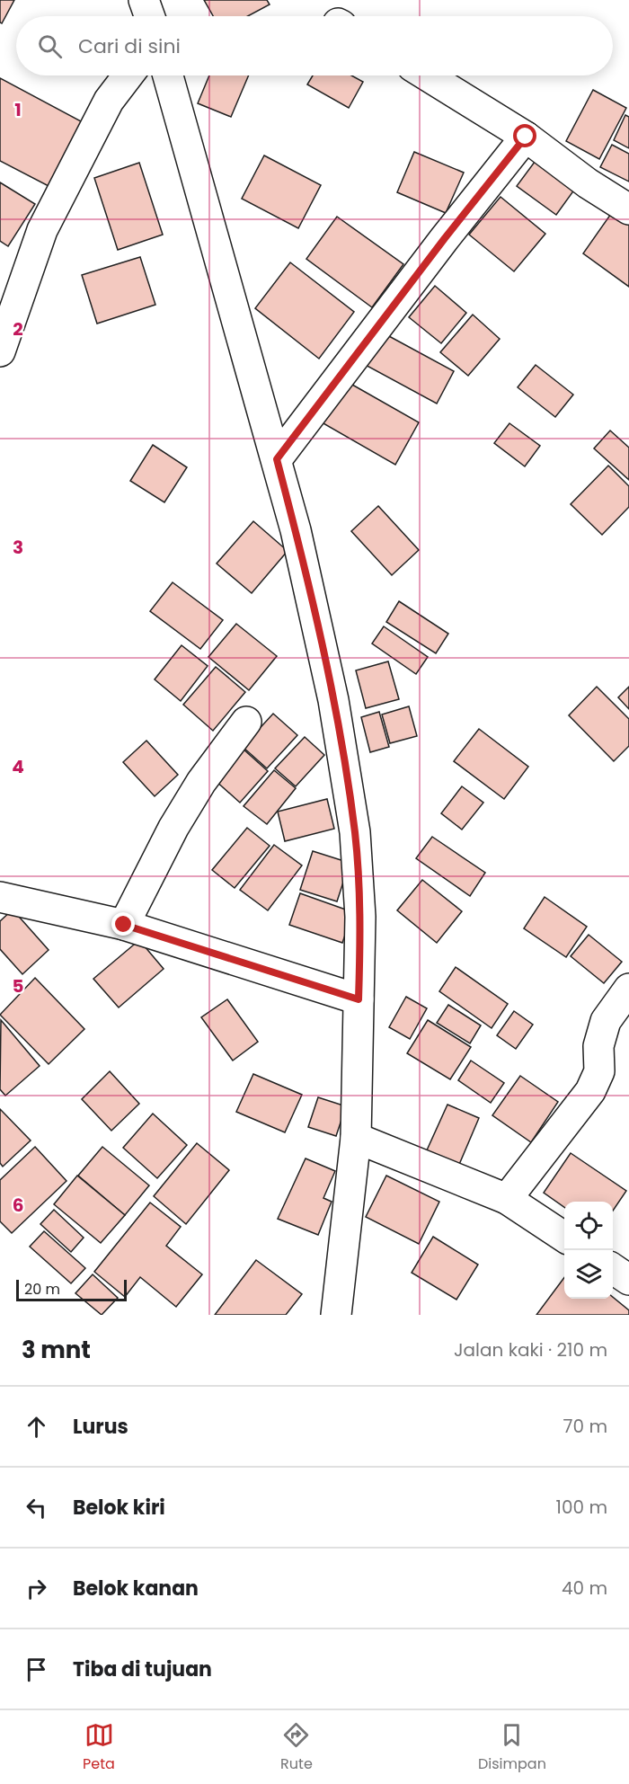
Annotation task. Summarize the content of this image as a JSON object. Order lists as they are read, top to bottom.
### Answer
{
  "scale_bar": "20 m",
  "page": {
    "search": "Cari di sini",
    "scale": "20 m",
    "heading": ["3 mnt", "Jalan kaki · 210 m"],
    "list": [
      ["Lurus", "70 m"],
      ["Belok kiri", "100 m"],
      ["Belok kanan", "40 m"],
      "Tiba di tujuan"
    ],
    "nav": ["Peta", "Rute", "Disimpan"]
  },
  "grid": {
    "rows": [
      "1",
      "2",
      "3",
      "4",
      "5",
      "6"
    ]
  }
}
